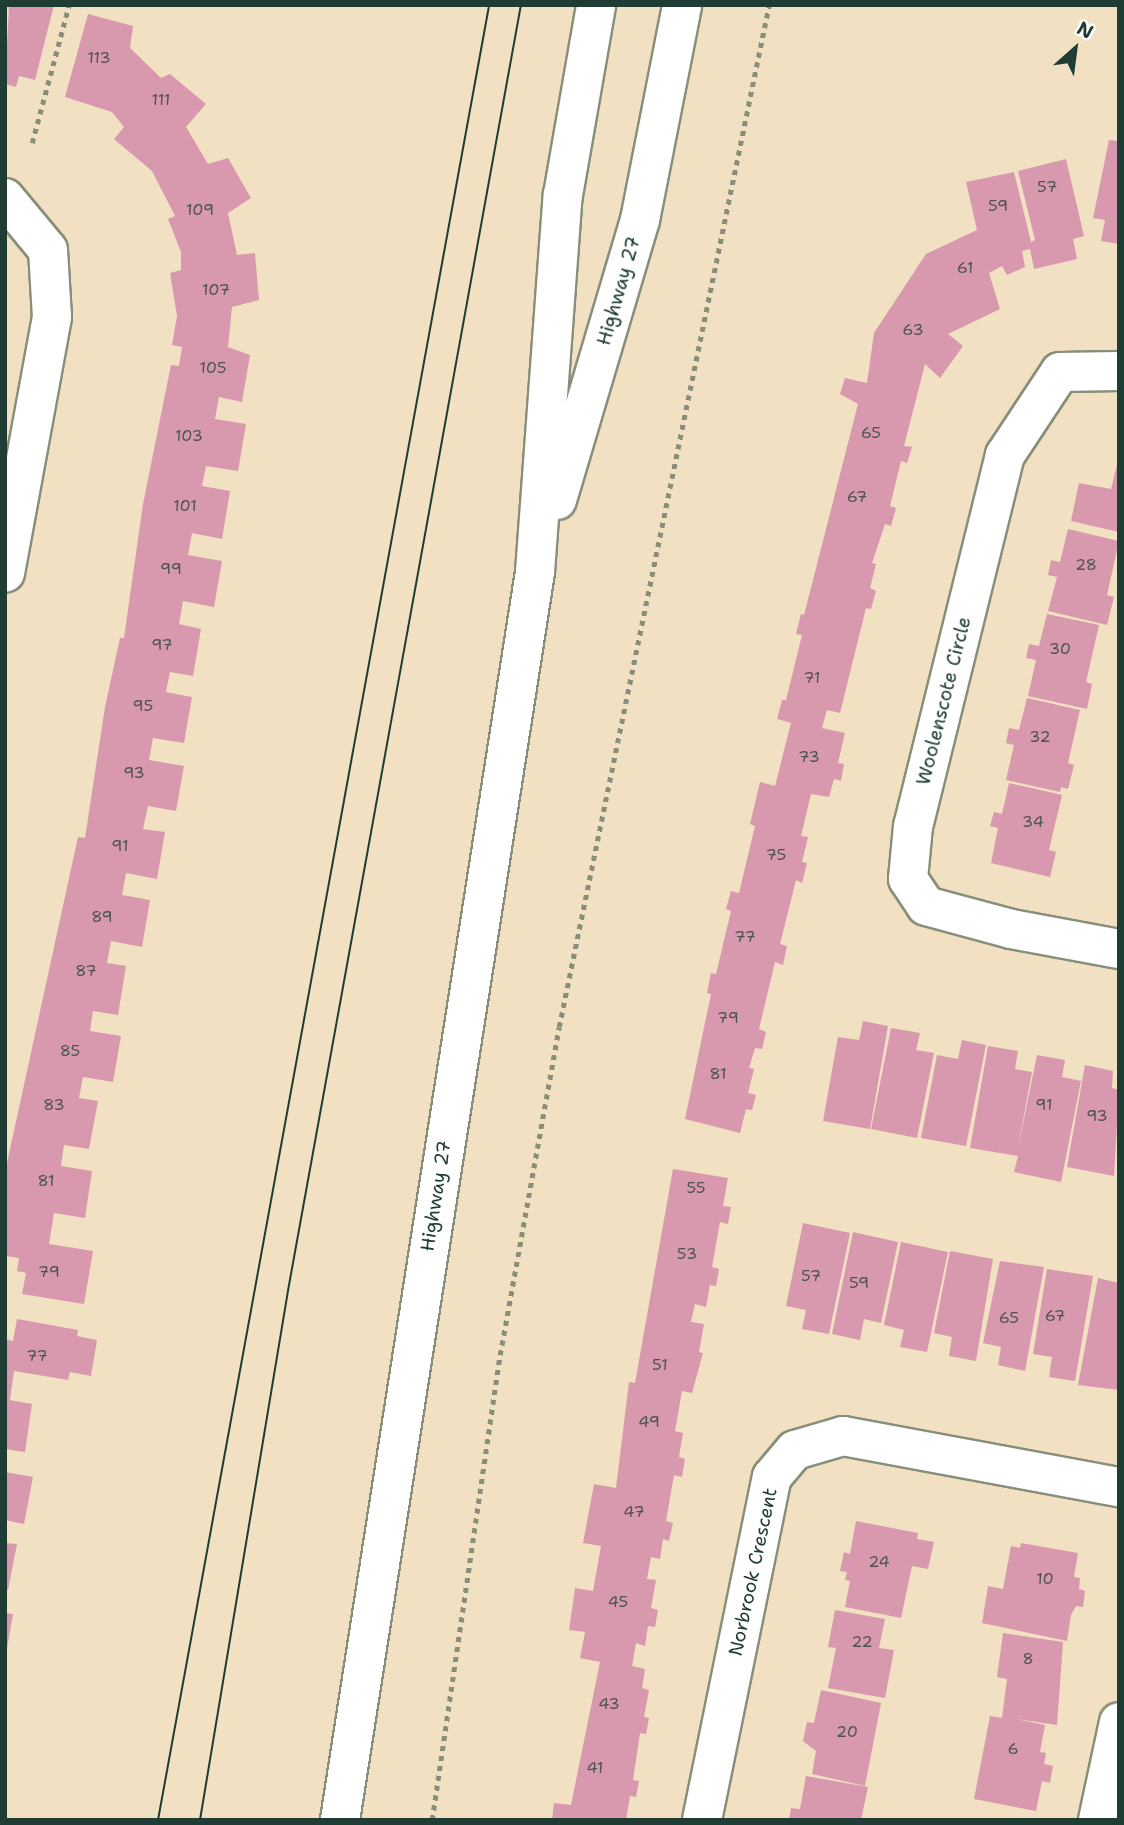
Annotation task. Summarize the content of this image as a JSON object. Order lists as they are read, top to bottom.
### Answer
{
  "streets": {
    "main road": ["Highway 27", "Woolenscote Circle", "Norbrook Crescent"]
  },
  "house_numbers": [
    "113",
    "111",
    "57",
    "59",
    "109",
    "61",
    "107",
    "63",
    "105",
    "65",
    "103",
    "67",
    "101",
    "28",
    "99",
    "97",
    "30",
    "71",
    "95",
    "32",
    "73",
    "93",
    "34",
    "91",
    "75",
    "89",
    "77",
    "87",
    "79",
    "85",
    "81",
    "83",
    "91",
    "93",
    "81",
    "55",
    "53",
    "79",
    "57",
    "59",
    "67",
    "65",
    "77",
    "51",
    "49",
    "47",
    "24",
    "10",
    "45",
    "22",
    "8",
    "43",
    "20",
    "6",
    "41"
  ],
  "north": "top right"
}
